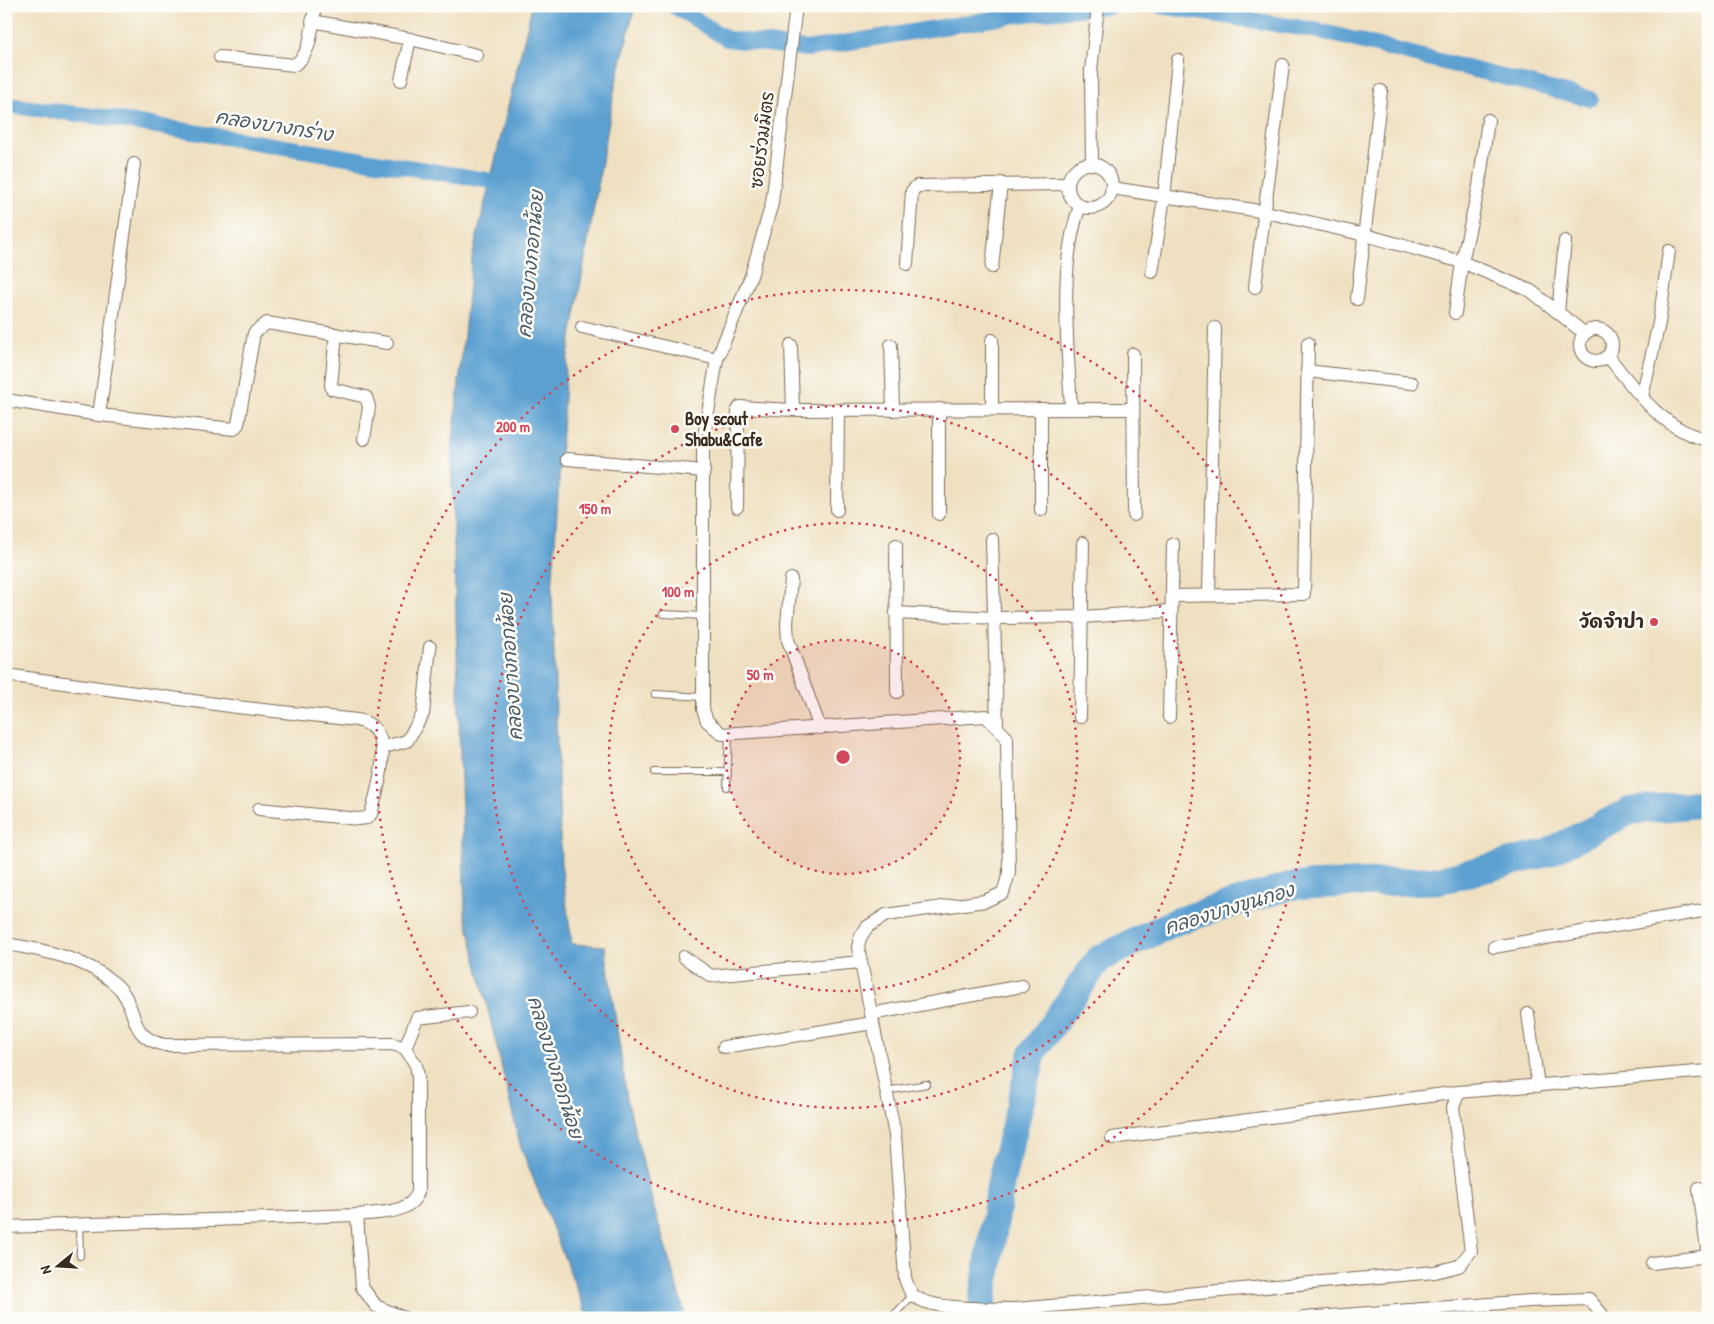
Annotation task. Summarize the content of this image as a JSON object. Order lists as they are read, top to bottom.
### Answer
{
  "streets": {
    "street": ["ซอยร่วมมิตร"]
  },
  "water": ["คลองบางกร่าง", "คลองบางกอกน้อย", "คลองบางขุนกอง"],
  "places": ["Boy scout Shabu&Cafe", "วัดจําปา"],
  "north": "left",
  "rings": [
    "200 m",
    "150 m",
    "100 m",
    "50 m"
  ]
}
